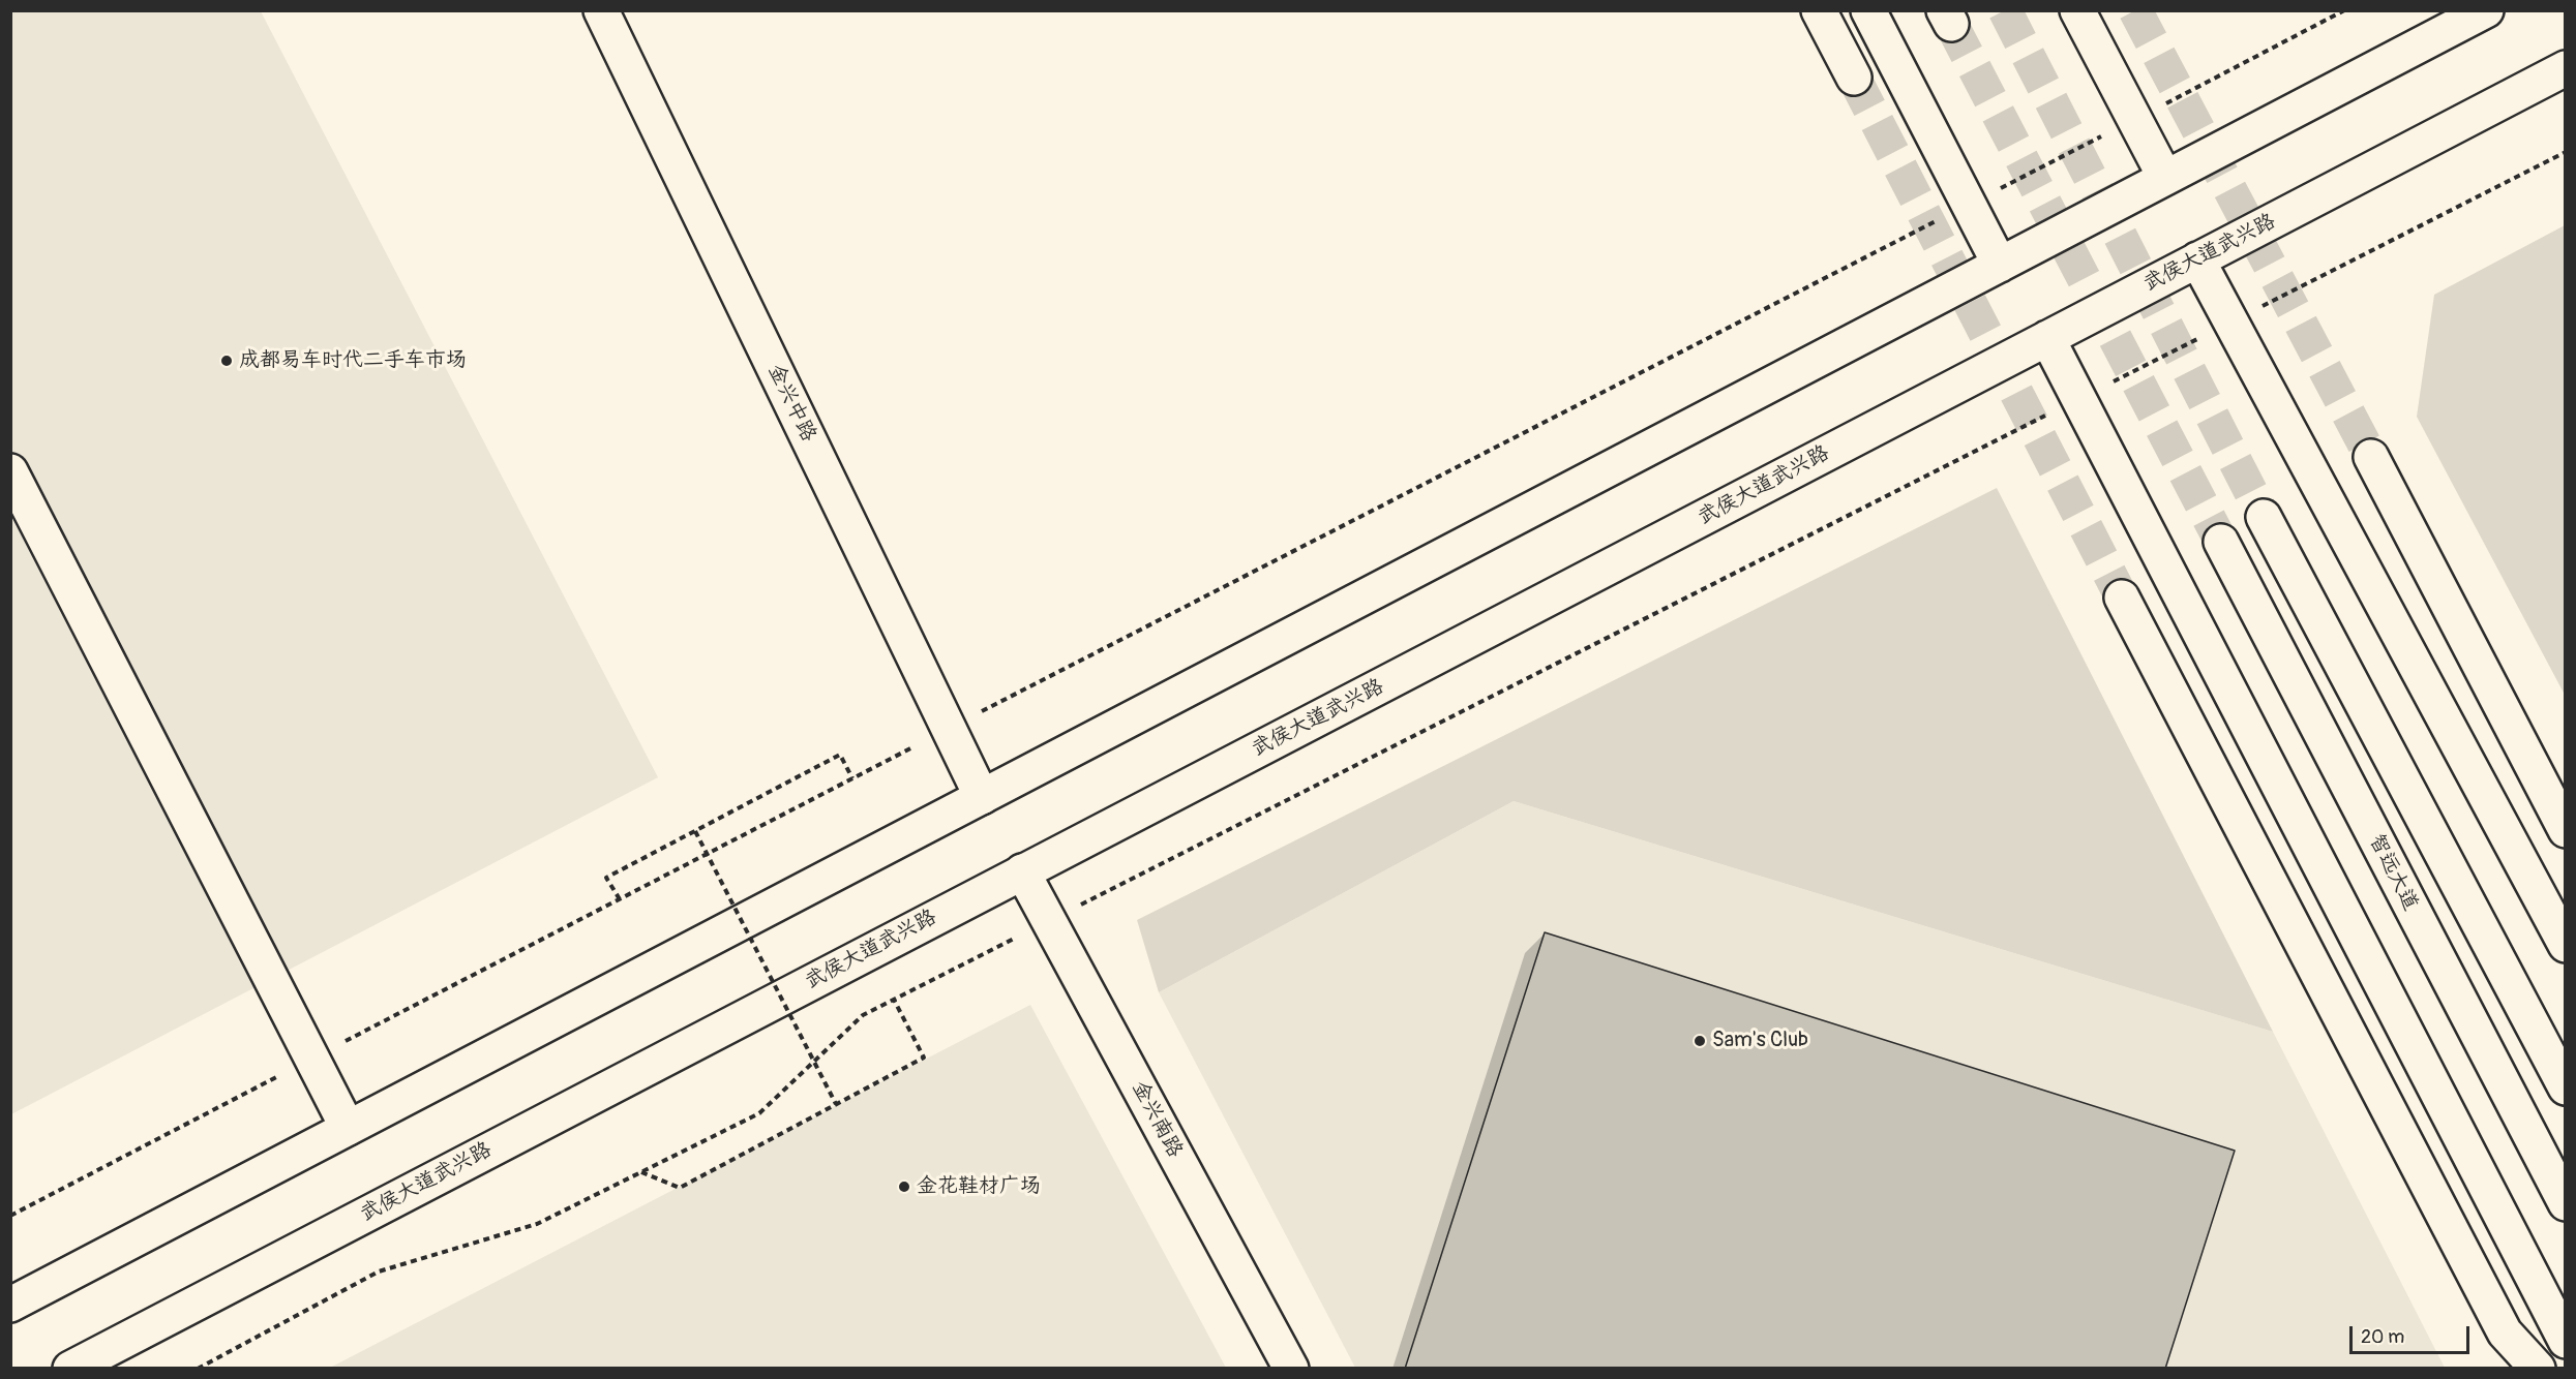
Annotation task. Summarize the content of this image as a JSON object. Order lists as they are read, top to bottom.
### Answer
{
  "streets": {
    "main road": [
      "武侯大道武兴路",
      "金兴中路",
      "智远大道",
      "金兴南路"
    ]
  },
  "crossings": [
    ["武侯大道武兴路", "金兴南路"]
  ],
  "places": ["成都易车时代二手车市场", "Sam's Club", "金花鞋材广场"],
  "scale_bar": "20 m"
}
